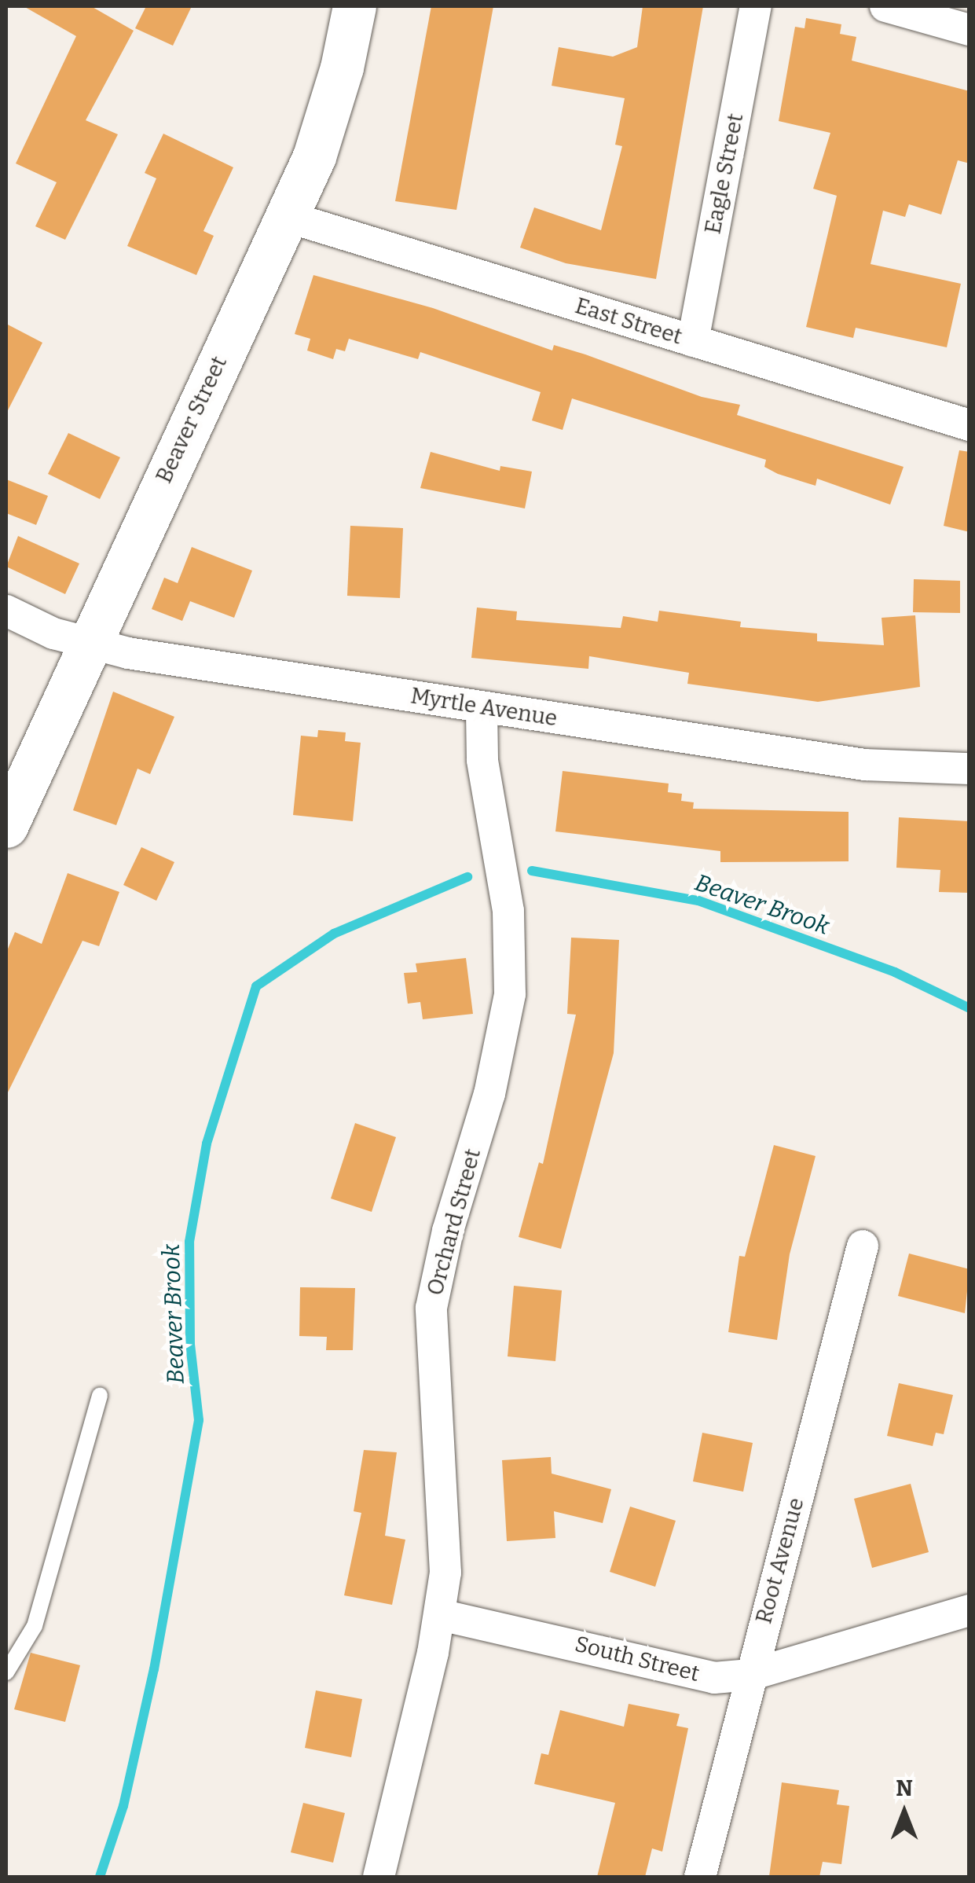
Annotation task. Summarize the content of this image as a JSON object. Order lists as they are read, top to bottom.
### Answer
{
  "streets": {
    "street": [
      "Eagle Street",
      "East Street",
      "Beaver Street",
      "Myrtle Avenue",
      "Orchard Street",
      "Root Avenue",
      "South Street"
    ]
  },
  "crossings": [
    ["Eagle Street", "East Street"],
    ["East Street", "Beaver Street"],
    ["Beaver Street", "Myrtle Avenue"],
    ["Myrtle Avenue", "Orchard Street"],
    ["Orchard Street", "South Street"],
    ["Root Avenue", "South Street"]
  ],
  "water": ["Beaver Brook"],
  "north": "top"
}
